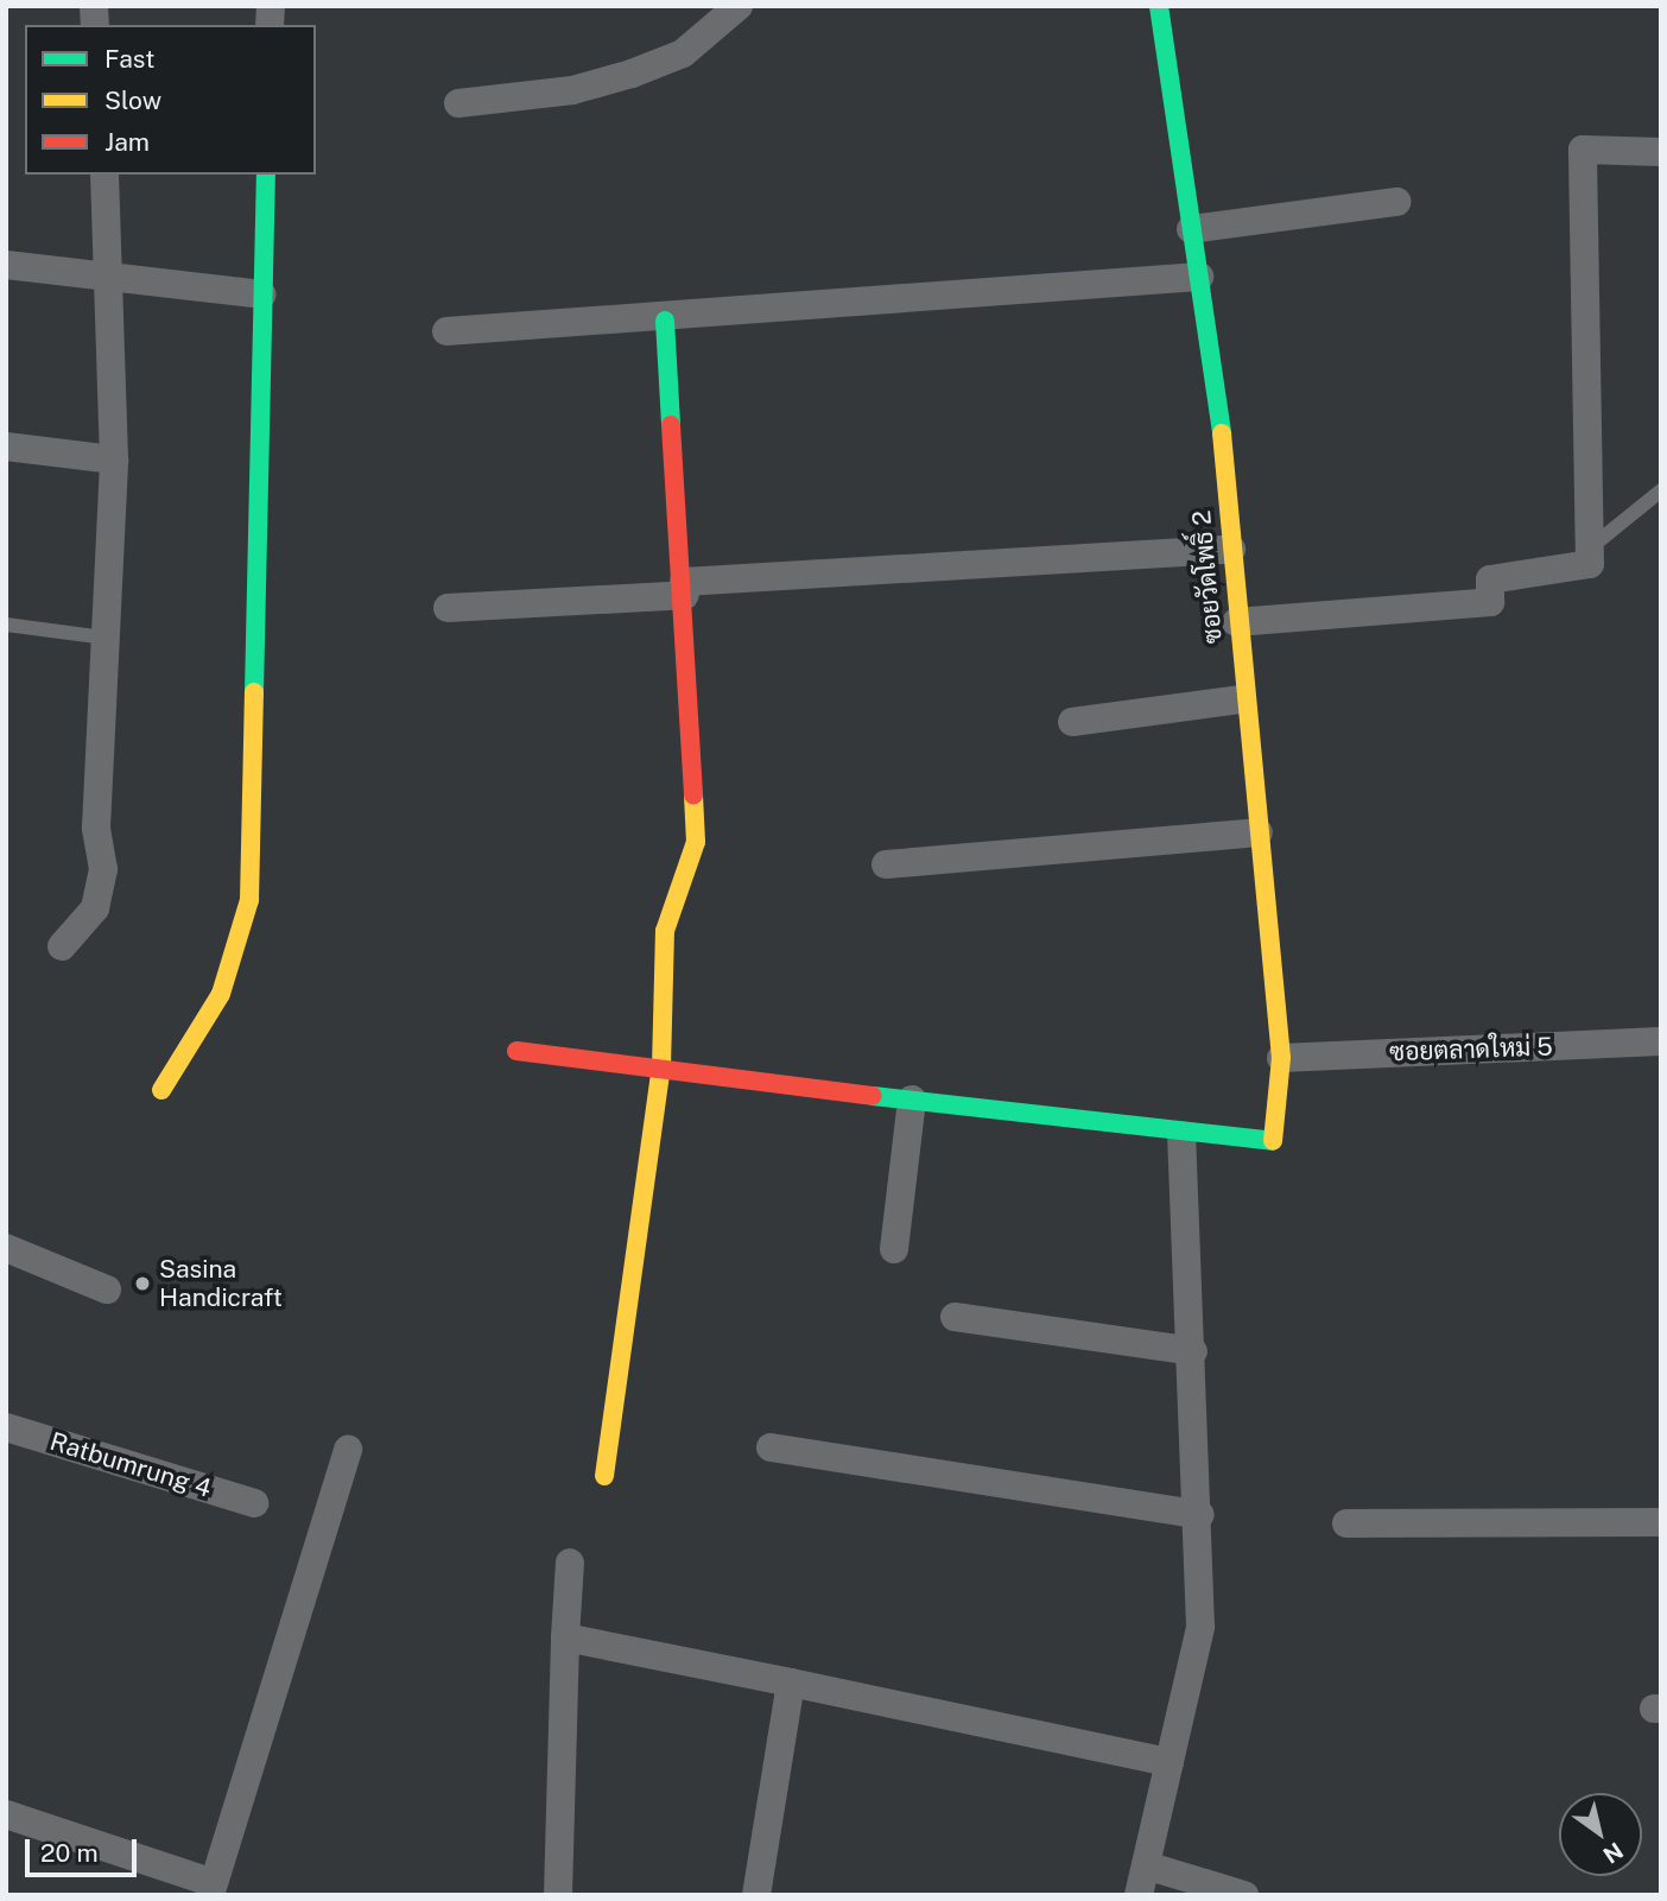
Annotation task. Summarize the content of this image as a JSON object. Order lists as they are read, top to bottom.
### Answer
{
  "streets": {
    "street": ["ซอยวัดโพธิ์ 2", "ซอยตลาดใหม่ 5", "Ratbumrung 4"]
  },
  "crossings": [
    ["ซอยวัดโพธิ์ 2", "ซอยตลาดใหม่ 5"]
  ],
  "places": ["Sasina Handicraft"],
  "legend": ["Fast", "Slow", "Jam"],
  "scale_bar": "20 m",
  "north": "bottom right"
}
